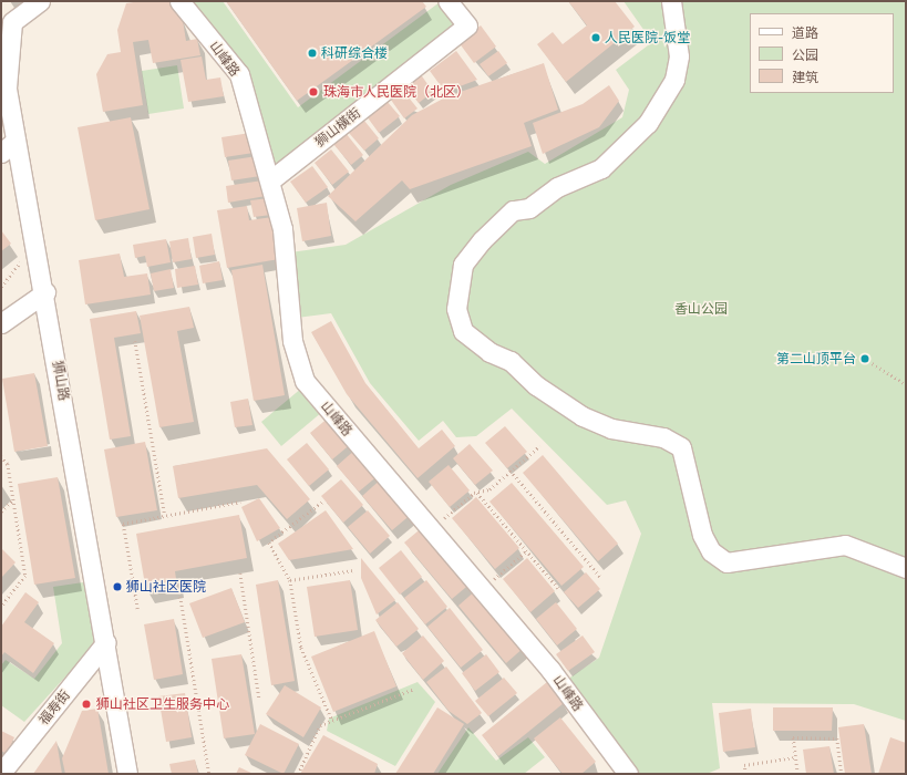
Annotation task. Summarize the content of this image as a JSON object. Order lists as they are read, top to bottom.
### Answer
{
  "streets": {
    "street": [
      "山峰路",
      "狮山橫街",
      "狮山路",
      "福寿街"
    ]
  },
  "crossings": [
    ["山峰路", "狮山橫街"],
    ["狮山路", "福寿街"]
  ],
  "parks": ["香山公园"],
  "places": [
    "人民医院-饭堂",
    "科研综合楼",
    "珠海市人民医院（北区）",
    "第二山顶平台",
    "狮山社区医院",
    "狮山社区卫生服务中心"
  ],
  "legend": ["道路", "公园", "建筑"]
}
